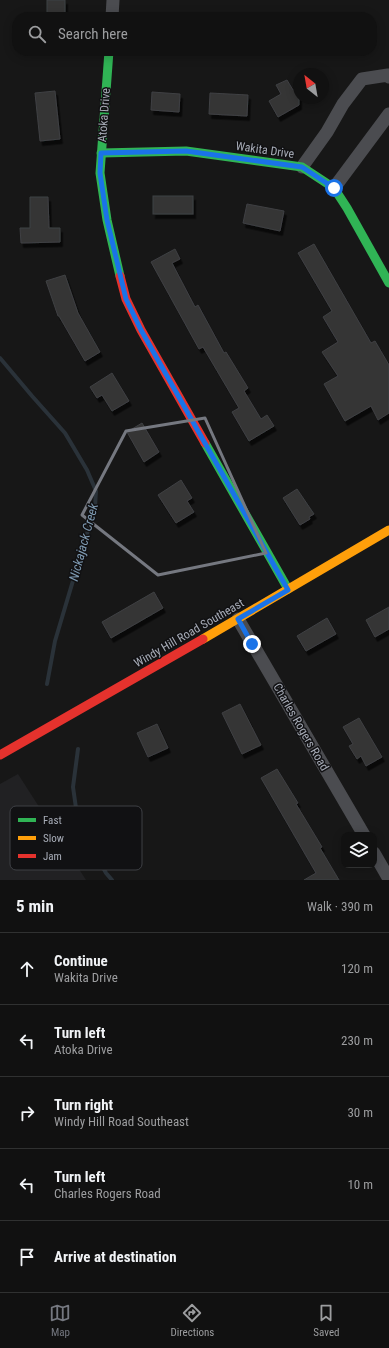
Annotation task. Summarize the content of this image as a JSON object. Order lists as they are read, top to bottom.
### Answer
{
  "streets": {
    "street": [
      "Atoka Drive",
      "Wakita Drive",
      "Windy Hill Road Southeast",
      "Charles Rogers Road"
    ]
  },
  "crossings": [
    ["Atoka Drive", "Wakita Drive"],
    ["Atoka Drive", "Windy Hill Road Southeast"],
    ["Windy Hill Road Southeast", "Charles Rogers Road"]
  ],
  "water": ["Nickajack Creek"],
  "legend": ["Fast", "Slow", "Jam"],
  "north": "top left",
  "page": {
    "search": "Search here",
    "heading": ["5 min", "Walk · 390 m"],
    "list": [
      ["Continue", "Wakita Drive", "120 m"],
      ["Turn left", "Atoka Drive", "230 m"],
      ["Turn right", "Windy Hill Road Southeast", "30 m"],
      ["Turn left", "Charles Rogers Road", "10 m"],
      "Arrive at destination"
    ],
    "nav": ["Map", "Directions", "Saved"]
  }
}
